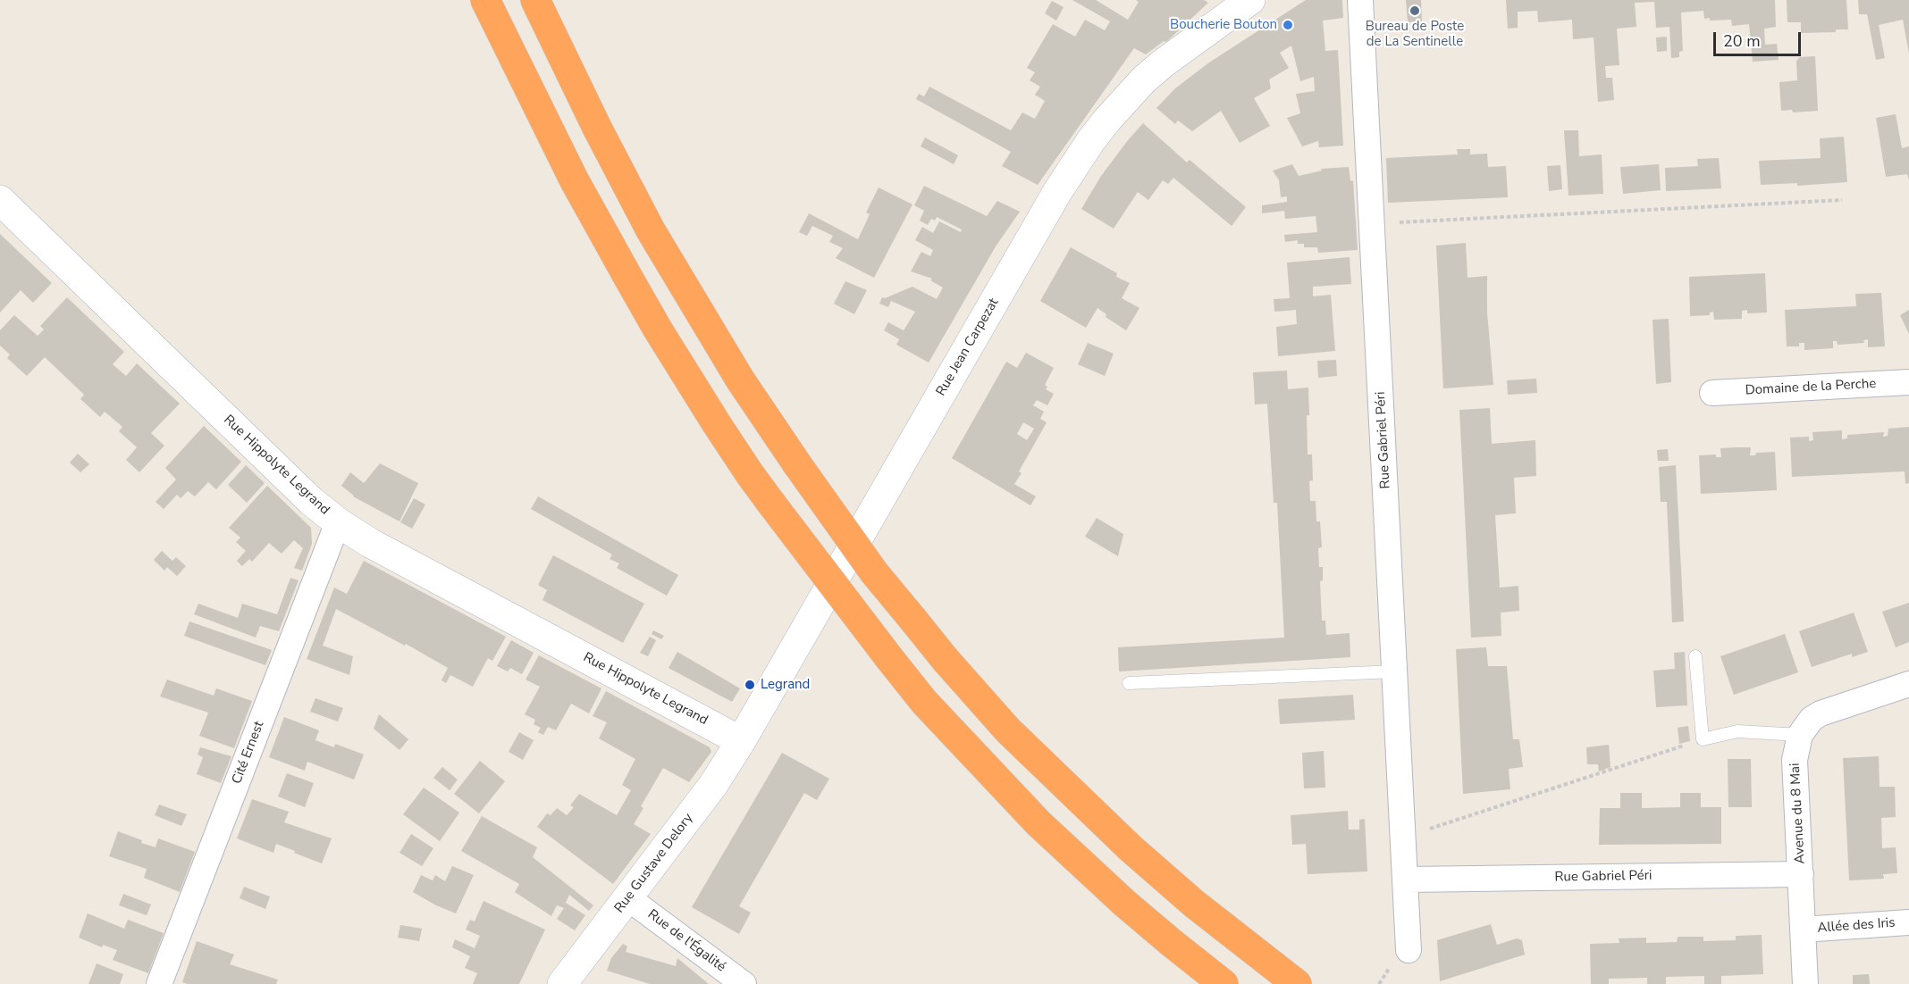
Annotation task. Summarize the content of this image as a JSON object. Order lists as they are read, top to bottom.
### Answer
{
  "streets": {
    "street": [
      "Rue Jean Carpezat",
      "Domaine de la Perche",
      "Rue Gabriel Péri",
      "Rue Hippolyte Legrand",
      "Cité Ernest",
      "Avenue du 8 Mai",
      "Rue Gustave Delory",
      "Allée des Iris",
      "Rue de l'Égalité"
    ]
  },
  "crossings": [
    ["Rue Jean Carpezat", "Rue Hippolyte Legrand"],
    ["Rue Jean Carpezat", "Rue Gustave Delory"],
    ["Rue Gabriel Péri", "Avenue du 8 Mai"],
    ["Rue Hippolyte Legrand", "Cité Ernest"],
    ["Rue Hippolyte Legrand", "Rue Gustave Delory"],
    ["Avenue du 8 Mai", "Allée des Iris"],
    ["Rue Gustave Delory", "Rue de l'Égalité"]
  ],
  "places": ["Bureau de Poste de La Sentinelle", "Boucherie Bouton", "Legrand"],
  "scale_bar": "20 m"
}
